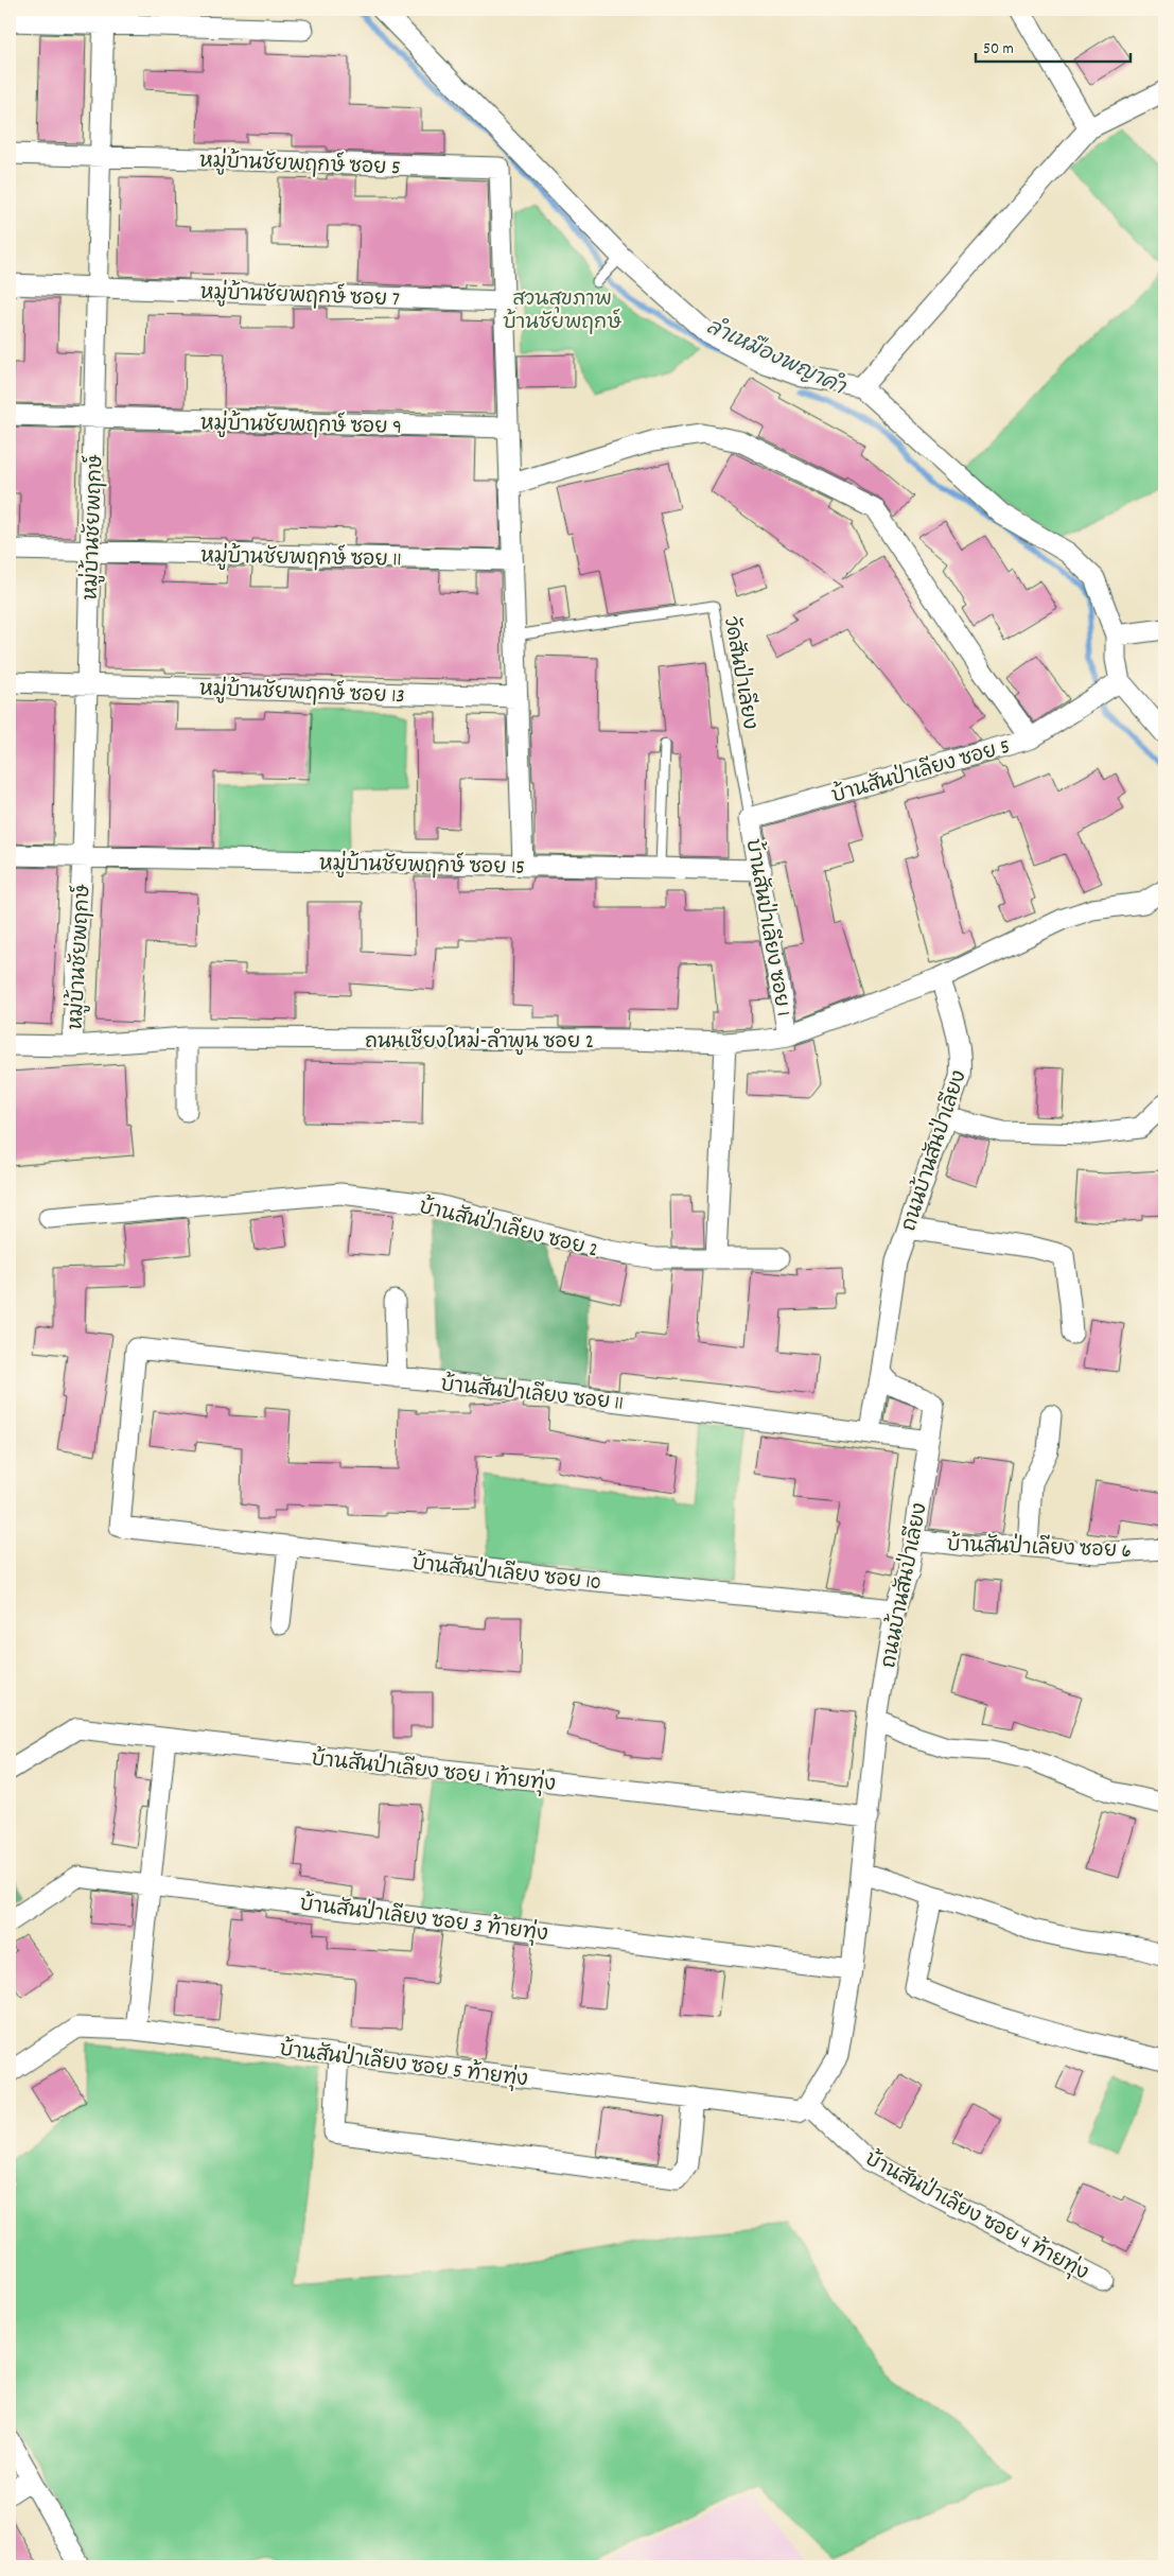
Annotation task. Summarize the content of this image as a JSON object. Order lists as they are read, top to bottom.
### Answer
{
  "streets": {
    "street": [
      "หมู่บ้านชัยพฤกษ์ ซอย 5",
      "หมู่บ้านชัยพฤกษ์ ซอย 7",
      "หมู่บ้านชัยพฤกษ์ ซอย 9",
      "หมู่บ้านชัยพฤกษ์",
      "หมู่บ้านชัยพฤกษ์ ซอย 11",
      "หมู่บ้านชัยพฤกษ์ ซอย 13",
      "บ้านสันป่าเลียง ซอย 5",
      "หมู่บ้านชัยพฤกษ์ ซอย 15",
      "บ้านสันป่าเลียง ซอย 1",
      "ถนนเชียงใหม่-ลำพูน ซอย 2",
      "ถนนบ้านสันป่าเลียง",
      "บ้านสันป่าเลียง ซอย 2",
      "บ้านสันป่าเลียง ซอย 11",
      "บ้านสันป่าเลียง ซอย 6",
      "บ้านสันป่าเลียง ซอย 10",
      "บ้านสันป่าเลียง ซอย 1 ท้ายทุ่ง",
      "บ้านสันป่าเลียง ซอย 3 ท้ายทุ่ง",
      "บ้านสันป่าเลียง ซอย 5 ท้ายทุ่ง",
      "บ้านสันป่าเลียง ซอย 4 ท้ายทุ่ง"
    ],
    "lane": ["วัดสันป่าเลียง"]
  },
  "crossings": [
    ["หมู่บ้านชัยพฤกษ์ ซอย 5", "หมู่บ้านชัยพฤกษ์ ซอย 7"],
    ["หมู่บ้านชัยพฤกษ์ ซอย 5", "หมู่บ้านชัยพฤกษ์"],
    ["หมู่บ้านชัยพฤกษ์ ซอย 7", "หมู่บ้านชัยพฤกษ์"],
    ["หมู่บ้านชัยพฤกษ์ ซอย 9", "หมู่บ้านชัยพฤกษ์"],
    ["หมู่บ้านชัยพฤกษ์", "หมู่บ้านชัยพฤกษ์ ซอย 11"],
    ["หมู่บ้านชัยพฤกษ์", "หมู่บ้านชัยพฤกษ์ ซอย 13"],
    ["หมู่บ้านชัยพฤกษ์", "หมู่บ้านชัยพฤกษ์ ซอย 15"],
    ["หมู่บ้านชัยพฤกษ์", "ถนนเชียงใหม่-ลำพูน ซอย 2"],
    ["วัดสันป่าเลียง", "บ้านสันป่าเลียง ซอย 5"],
    ["วัดสันป่าเลียง", "บ้านสันป่าเลียง ซอย 1"],
    ["บ้านสันป่าเลียง ซอย 5", "บ้านสันป่าเลียง ซอย 1"],
    ["หมู่บ้านชัยพฤกษ์ ซอย 15", "บ้านสันป่าเลียง ซอย 1"],
    ["บ้านสันป่าเลียง ซอย 1", "ถนนเชียงใหม่-ลำพูน ซอย 2"],
    ["ถนนเชียงใหม่-ลำพูน ซอย 2", "ถนนบ้านสันป่าเลียง"],
    ["ถนนบ้านสันป่าเลียง", "บ้านสันป่าเลียง ซอย 11"],
    ["ถนนบ้านสันป่าเลียง", "บ้านสันป่าเลียง ซอย 6"],
    ["ถนนบ้านสันป่าเลียง", "บ้านสันป่าเลียง ซอย 10"],
    ["ถนนบ้านสันป่าเลียง", "บ้านสันป่าเลียง ซอย 1 ท้ายทุ่ง"],
    ["ถนนบ้านสันป่าเลียง", "บ้านสันป่าเลียง ซอย 3 ท้ายทุ่ง"],
    ["ถนนบ้านสันป่าเลียง", "บ้านสันป่าเลียง ซอย 5 ท้ายทุ่ง"],
    ["ถนนบ้านสันป่าเลียง", "บ้านสันป่าเลียง ซอย 4 ท้ายทุ่ง"],
    ["บ้านสันป่าเลียง ซอย 11", "บ้านสันป่าเลียง ซอย 10"],
    ["บ้านสันป่าเลียง ซอย 5 ท้ายทุ่ง", "บ้านสันป่าเลียง ซอย 4 ท้ายทุ่ง"]
  ],
  "water": ["ลำเหมืองพญาคำ"],
  "parks": ["สวนสุขภาพ บ้านชัยพฤกษ์"],
  "scale_bar": "50 m"
}
